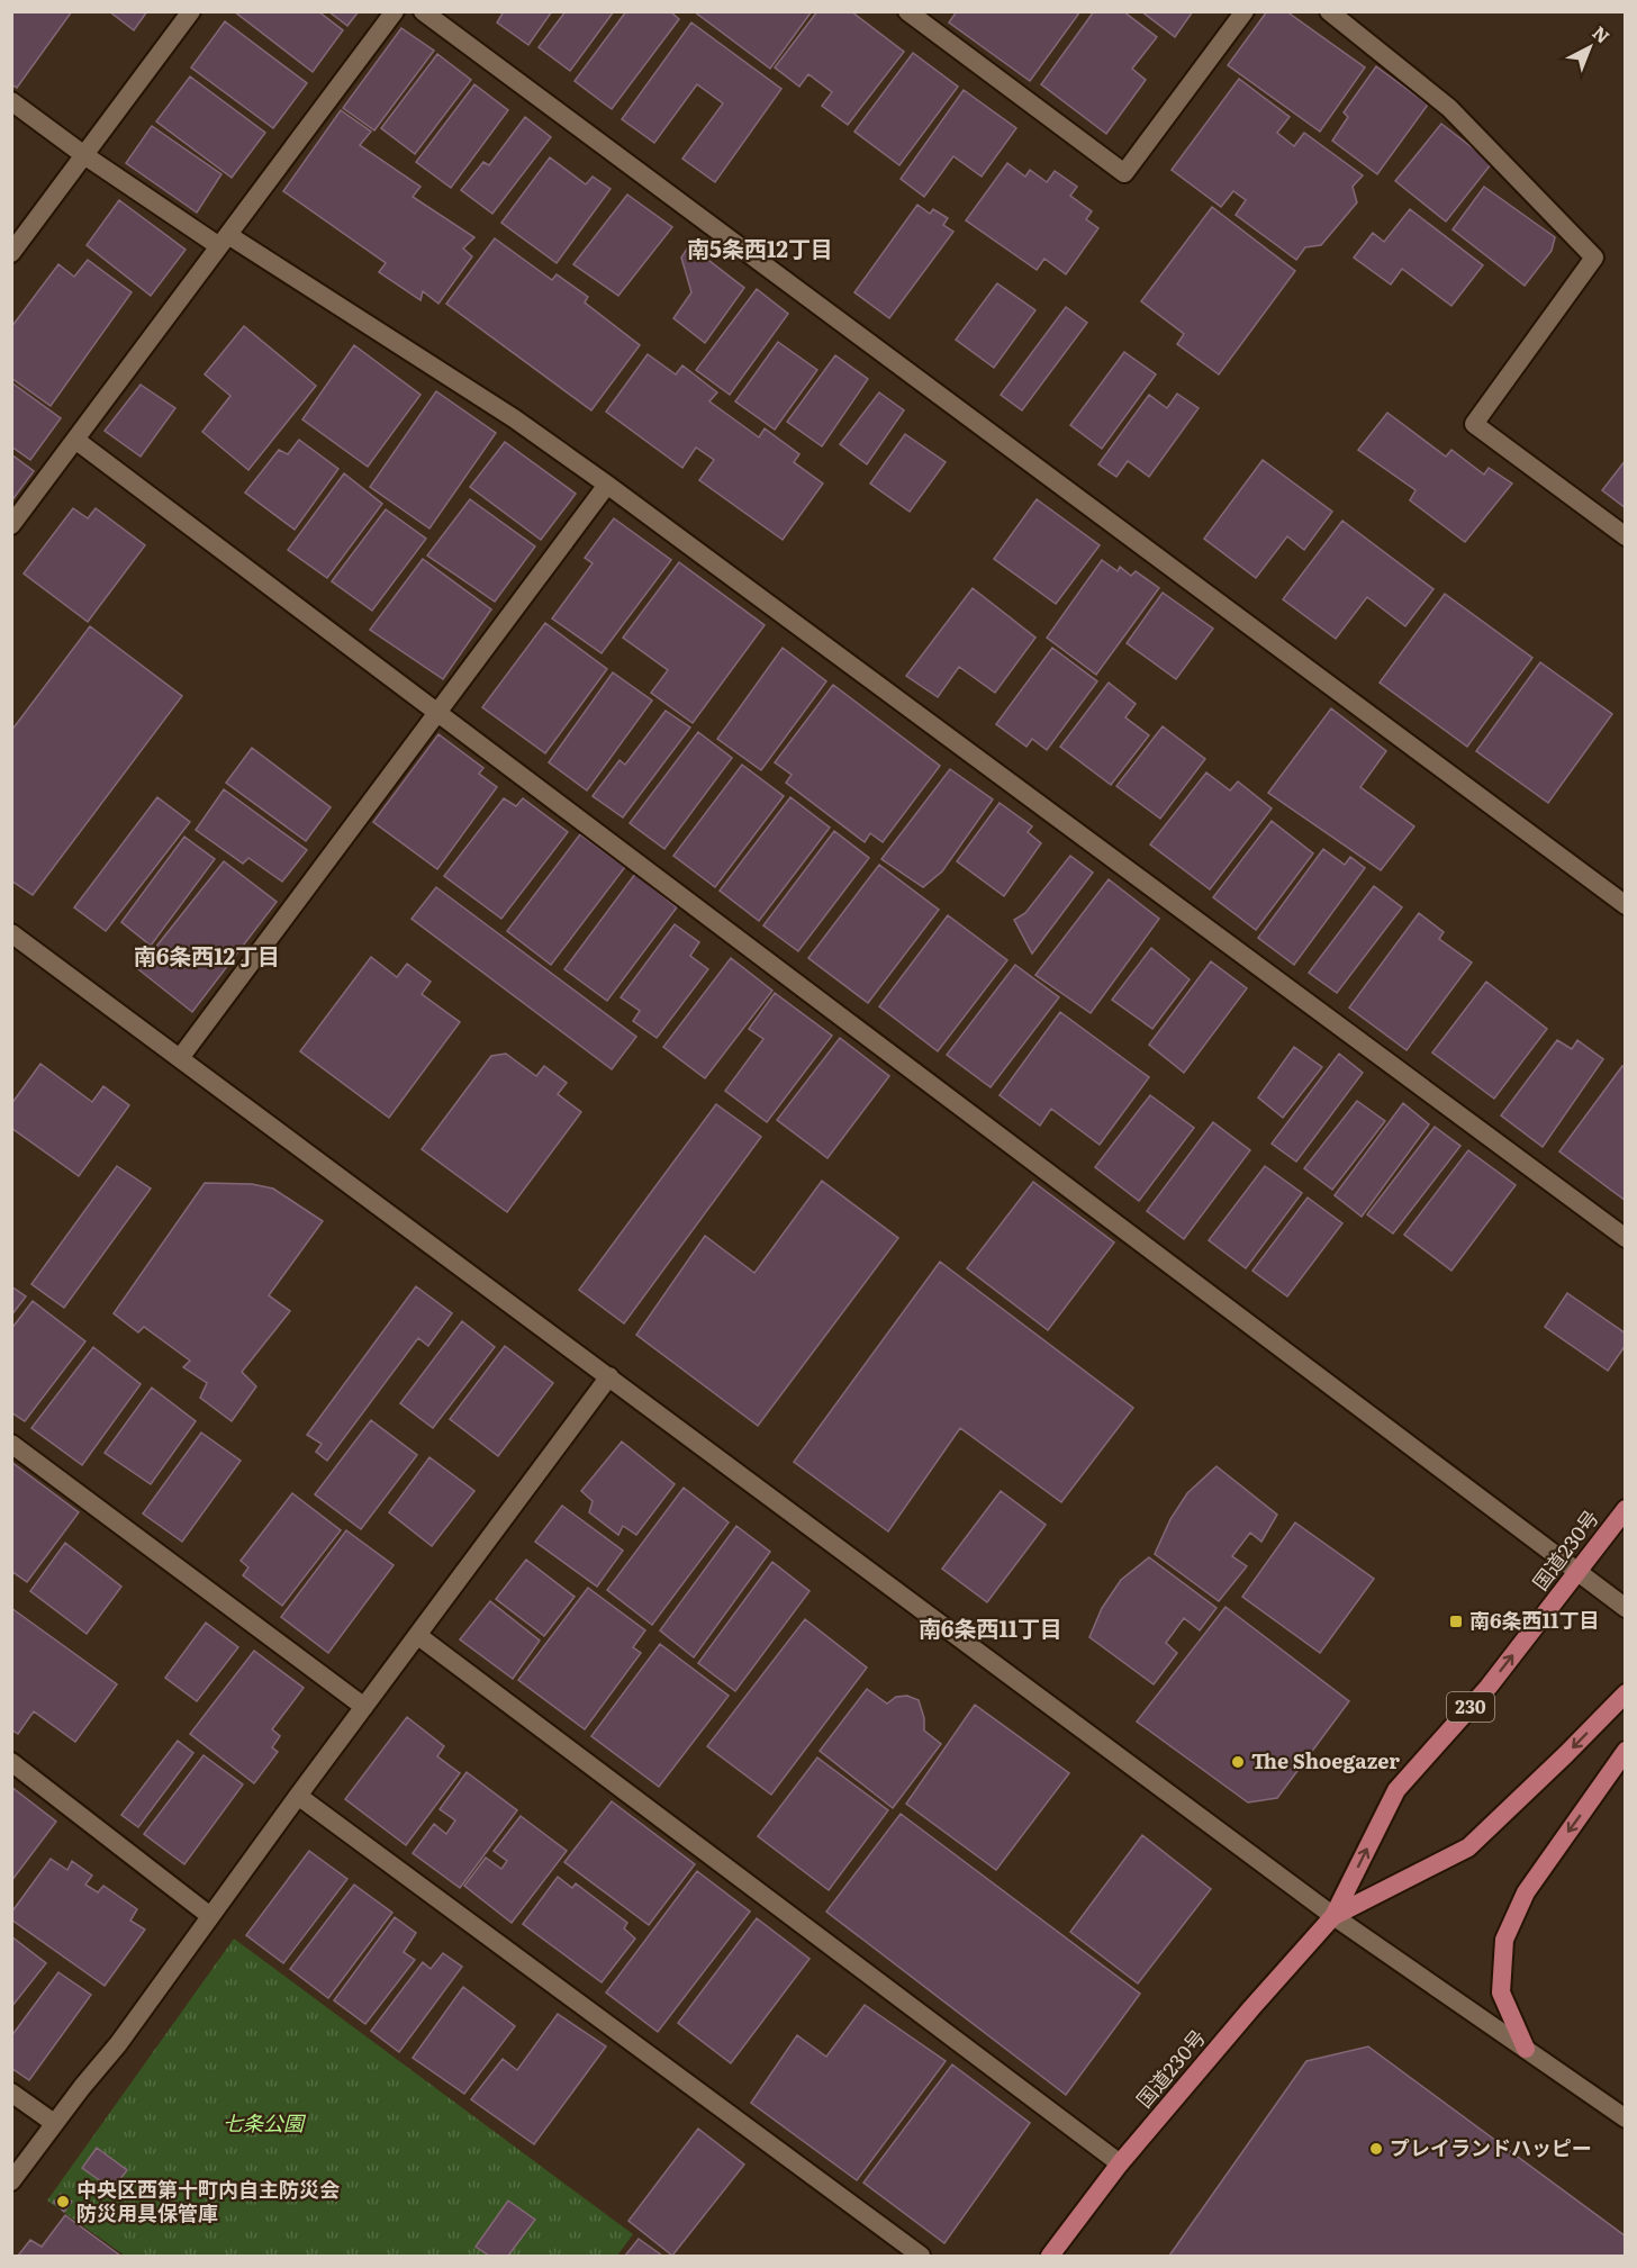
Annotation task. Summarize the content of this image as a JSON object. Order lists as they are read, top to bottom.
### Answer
{
  "streets": {
    "highway": ["国道230号", "230"]
  },
  "districts": ["南5条西12丁目", "南6条西12丁目", "南6条西11丁目"],
  "parks": ["七条公園"],
  "places": {
    "transit": ["南6条西11丁目"],
    "other": ["The Shoegazer", "プレイランドハッピー", "中央区西第十町内自主防災会 防災用具保管庫"]
  },
  "north": "top right"
}
